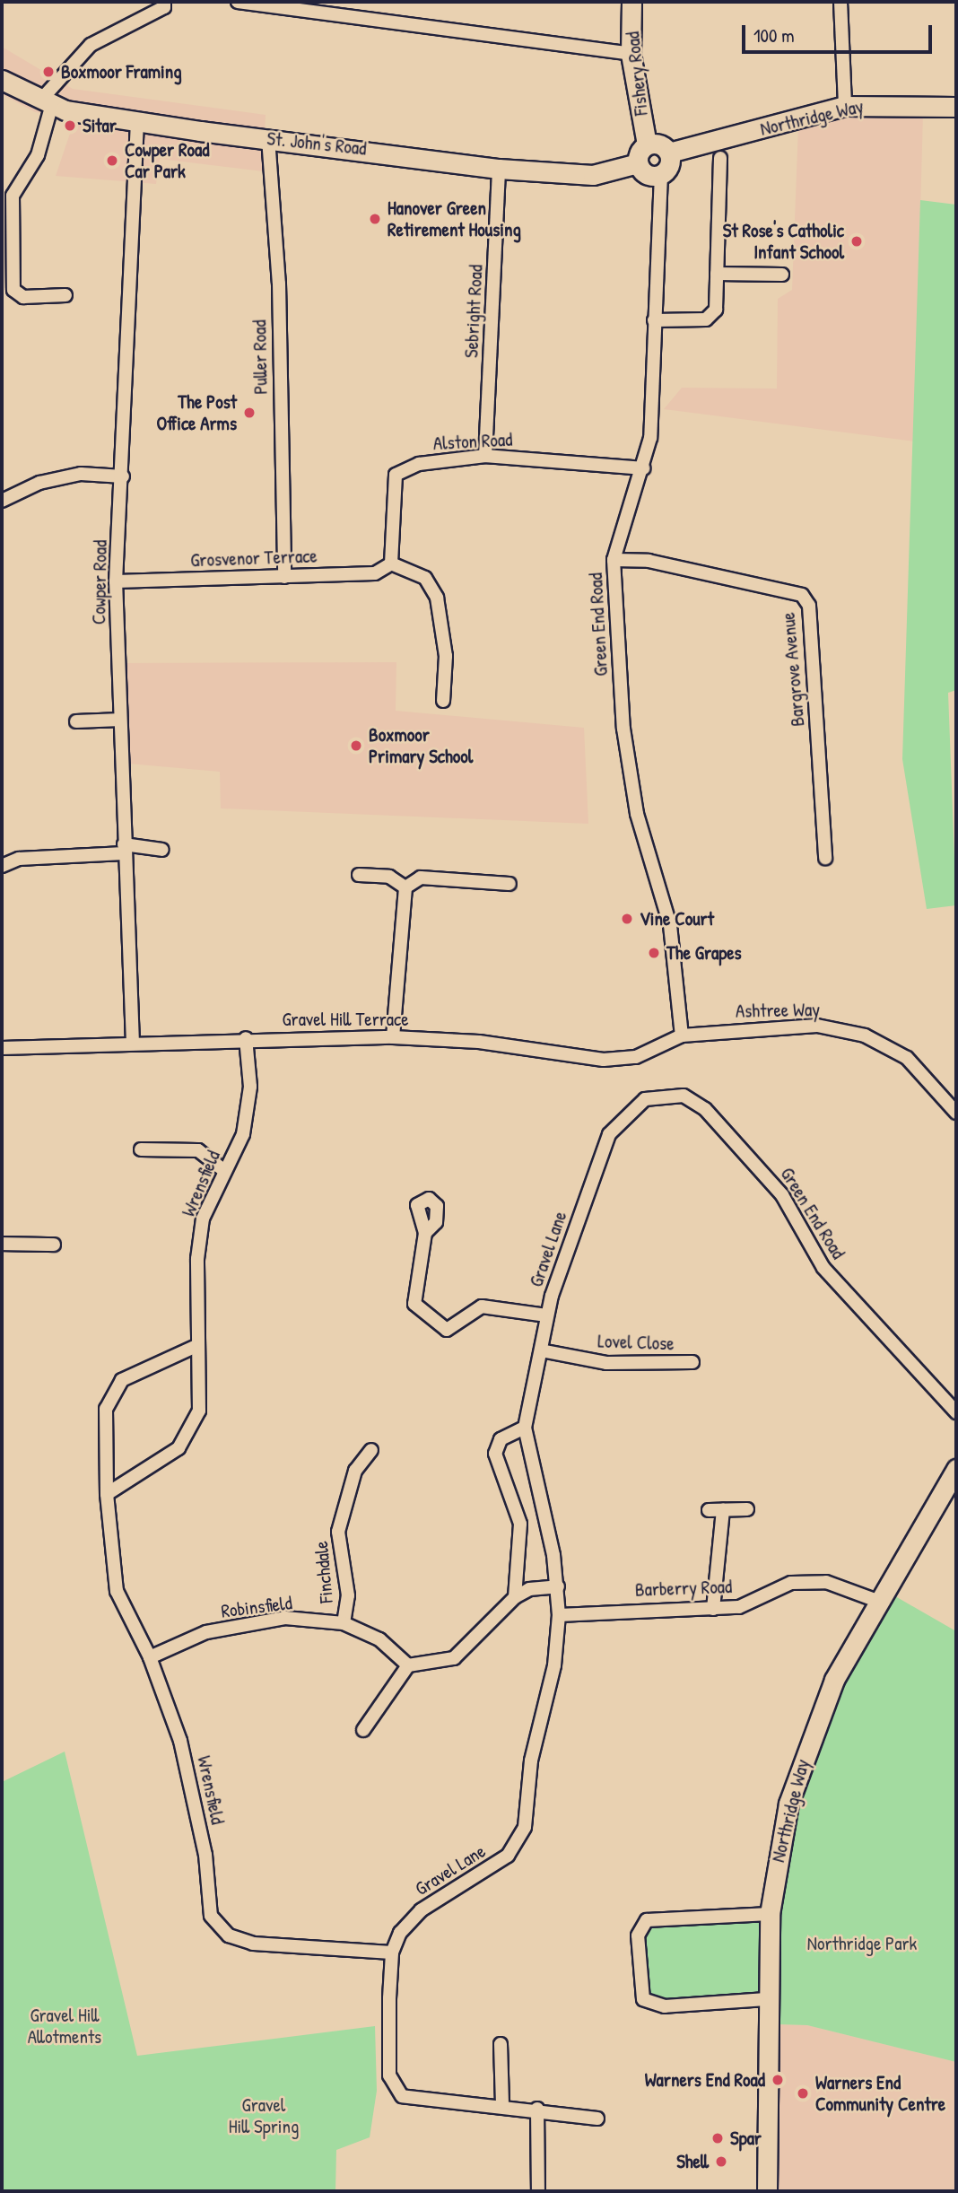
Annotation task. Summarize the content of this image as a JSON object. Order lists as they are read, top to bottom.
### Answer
{
  "streets": {
    "street": [
      "Fishery Road",
      "Northridge Way",
      "St. John's Road",
      "Sebright Road",
      "Puller Road",
      "Alston Road",
      "Grosvenor Terrace",
      "Cowper Road",
      "Green End Road",
      "Bargrove Avenue",
      "Ashtree Way",
      "Gravel Hill Terrace",
      "Wrensfield",
      "Gravel Lane",
      "Lovel Close",
      "Finchdale",
      "Barberry Road",
      "Robinsfield"
    ]
  },
  "crossings": [
    ["Fishery Road", "Northridge Way"],
    ["Fishery Road", "St. John's Road"],
    ["Fishery Road", "Green End Road"],
    ["Northridge Way", "St. John's Road"],
    ["Northridge Way", "Green End Road"],
    ["Northridge Way", "Barberry Road"],
    ["St. John's Road", "Sebright Road"],
    ["St. John's Road", "Puller Road"],
    ["St. John's Road", "Cowper Road"],
    ["St. John's Road", "Green End Road"],
    ["Sebright Road", "Alston Road"],
    ["Puller Road", "Grosvenor Terrace"],
    ["Alston Road", "Grosvenor Terrace"],
    ["Alston Road", "Green End Road"],
    ["Grosvenor Terrace", "Cowper Road"],
    ["Cowper Road", "Gravel Hill Terrace"],
    ["Green End Road", "Bargrove Avenue"],
    ["Green End Road", "Ashtree Way"],
    ["Green End Road", "Gravel Hill Terrace"],
    ["Green End Road", "Gravel Lane"],
    ["Ashtree Way", "Gravel Hill Terrace"],
    ["Gravel Hill Terrace", "Wrensfield"],
    ["Wrensfield", "Gravel Lane"],
    ["Wrensfield", "Robinsfield"],
    ["Gravel Lane", "Lovel Close"],
    ["Gravel Lane", "Barberry Road"],
    ["Finchdale", "Robinsfield"]
  ],
  "parks": ["Northridge Park", "Gravel Hill Allotments", "Gravel Hill Spring"],
  "places": [
    "Boxmoor Framing",
    "Sitar",
    "Cowper Road Car Park",
    "Hanover Green Retirement Housing",
    "St Rose's Catholic Infant School",
    "The Post Office Arms",
    "Boxmoor Primary School",
    "Vine Court",
    "The Grapes",
    "Warners End Road",
    "Warners End Community Centre",
    "Spar",
    "Shell"
  ],
  "scale_bar": "100 m"
}
